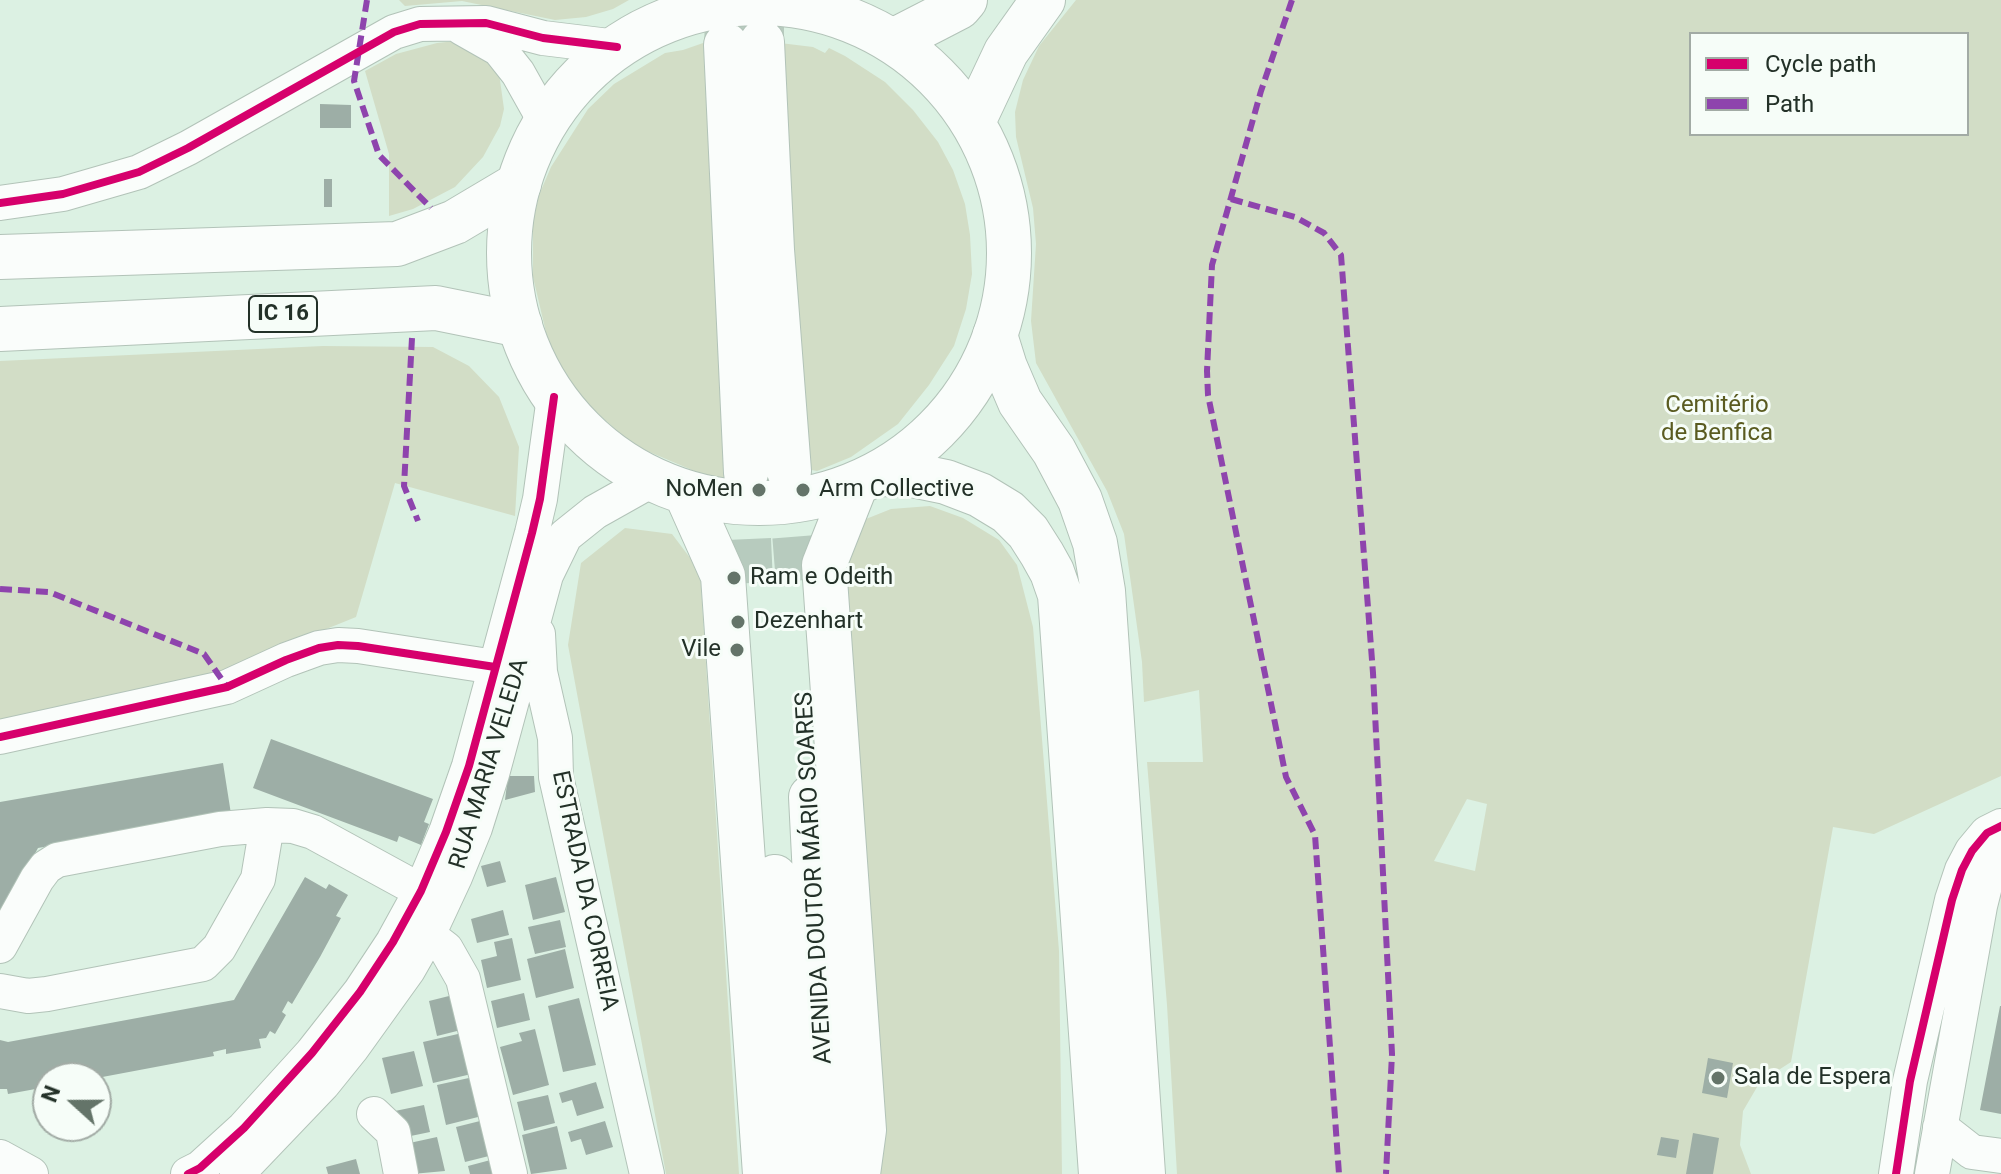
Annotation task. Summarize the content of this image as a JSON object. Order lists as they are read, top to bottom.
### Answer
{
  "streets": {
    "main road": ["IC 16", "AVENIDA DOUTOR MÁRIO SOARES"],
    "street": ["RUA MARIA VELEDA", "ESTRADA DA CORREIA"]
  },
  "crossings": [
    ["RUA MARIA VELEDA", "ESTRADA DA CORREIA"]
  ],
  "parks": ["Cemitério de Benfica"],
  "places": [
    "NoMen",
    "Arm Collective",
    "Ram e Odeith",
    "Dezenhart",
    "Vile",
    "Sala de Espera"
  ],
  "legend": ["Cycle path", "Path"],
  "north": "left"
}
